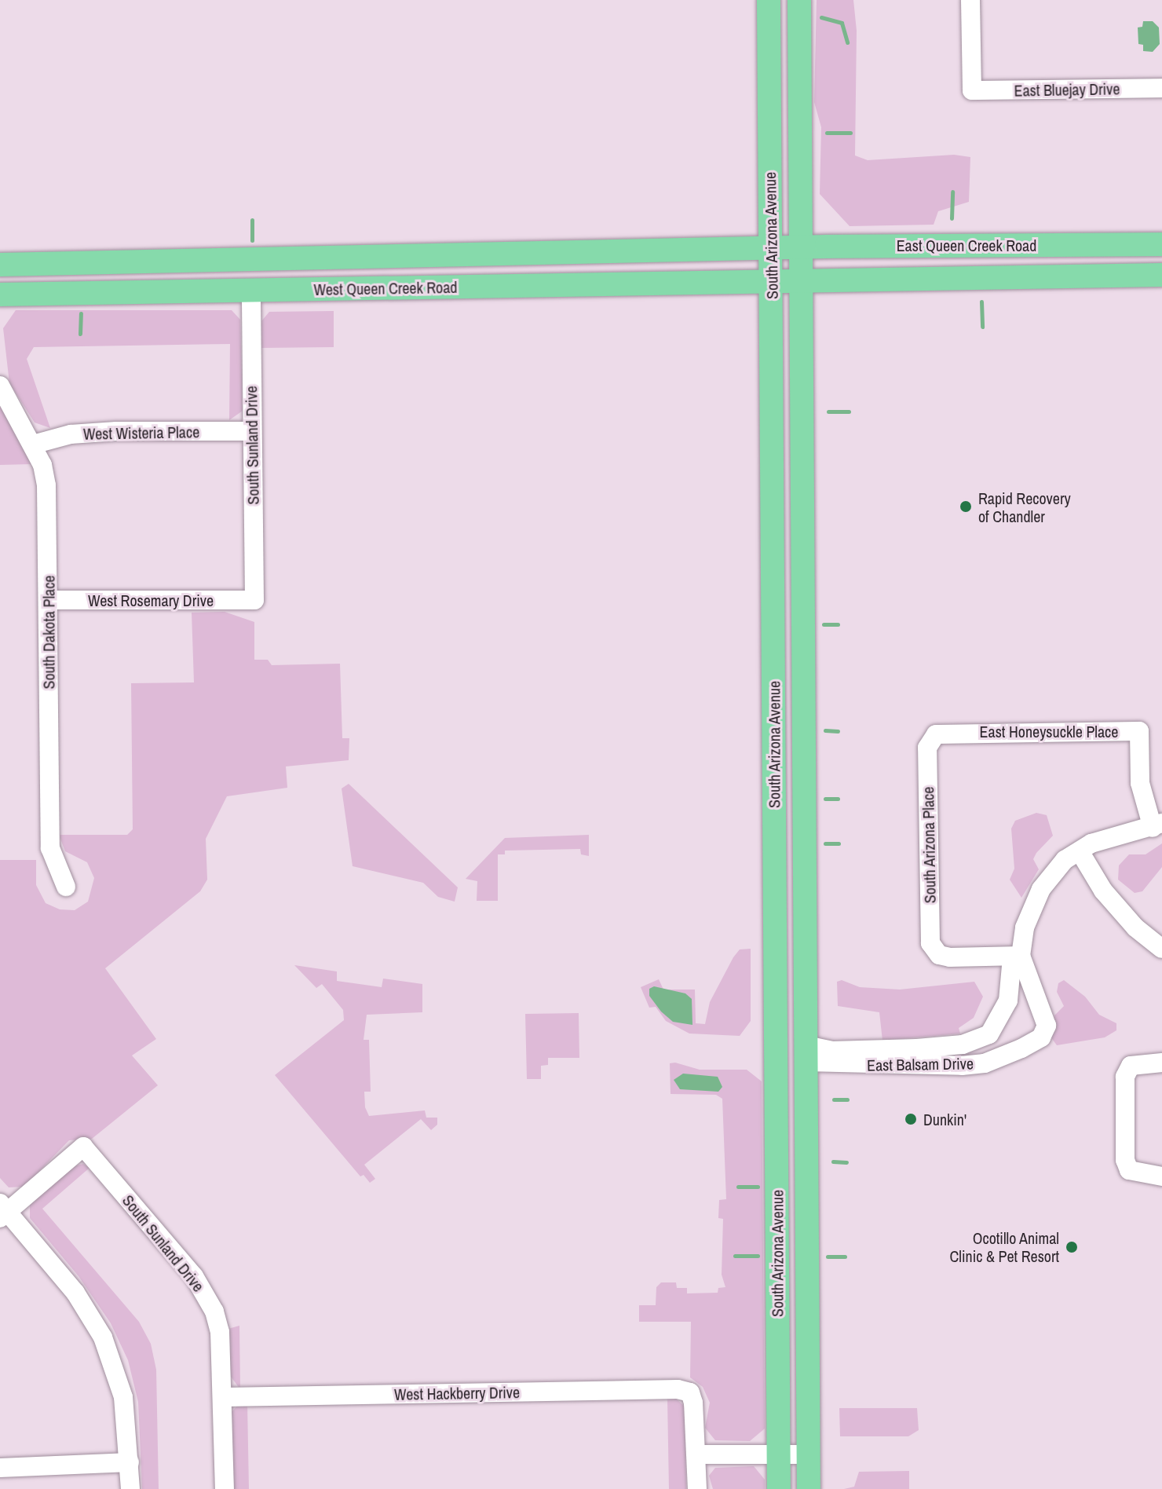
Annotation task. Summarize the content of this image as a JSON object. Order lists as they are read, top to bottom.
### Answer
{
  "streets": {
    "main road": ["South Arizona Avenue", "East Queen Creek Road", "West Queen Creek Road"],
    "street": [
      "East Bluejay Drive",
      "West Wisteria Place",
      "South Sunland Drive",
      "West Rosemary Drive",
      "South Dakota Place",
      "East Honeysuckle Place",
      "South Arizona Place",
      "East Balsam Drive",
      "West Hackberry Drive"
    ]
  },
  "crossings": [
    ["South Arizona Avenue", "East Queen Creek Road"],
    ["South Arizona Avenue", "West Queen Creek Road"],
    ["South Arizona Avenue", "East Balsam Drive"],
    ["East Queen Creek Road", "West Queen Creek Road"],
    ["West Queen Creek Road", "South Sunland Drive"],
    ["West Wisteria Place", "South Sunland Drive"],
    ["West Wisteria Place", "South Dakota Place"],
    ["South Sunland Drive", "West Rosemary Drive"],
    ["South Sunland Drive", "West Hackberry Drive"],
    ["West Rosemary Drive", "South Dakota Place"],
    ["East Honeysuckle Place", "South Arizona Place"],
    ["East Honeysuckle Place", "East Balsam Drive"],
    ["South Arizona Place", "East Balsam Drive"]
  ],
  "places": ["Rapid Recovery of Chandler", "Dunkin'", "Ocotillo Animal Clinic & Pet Resort"]
}
